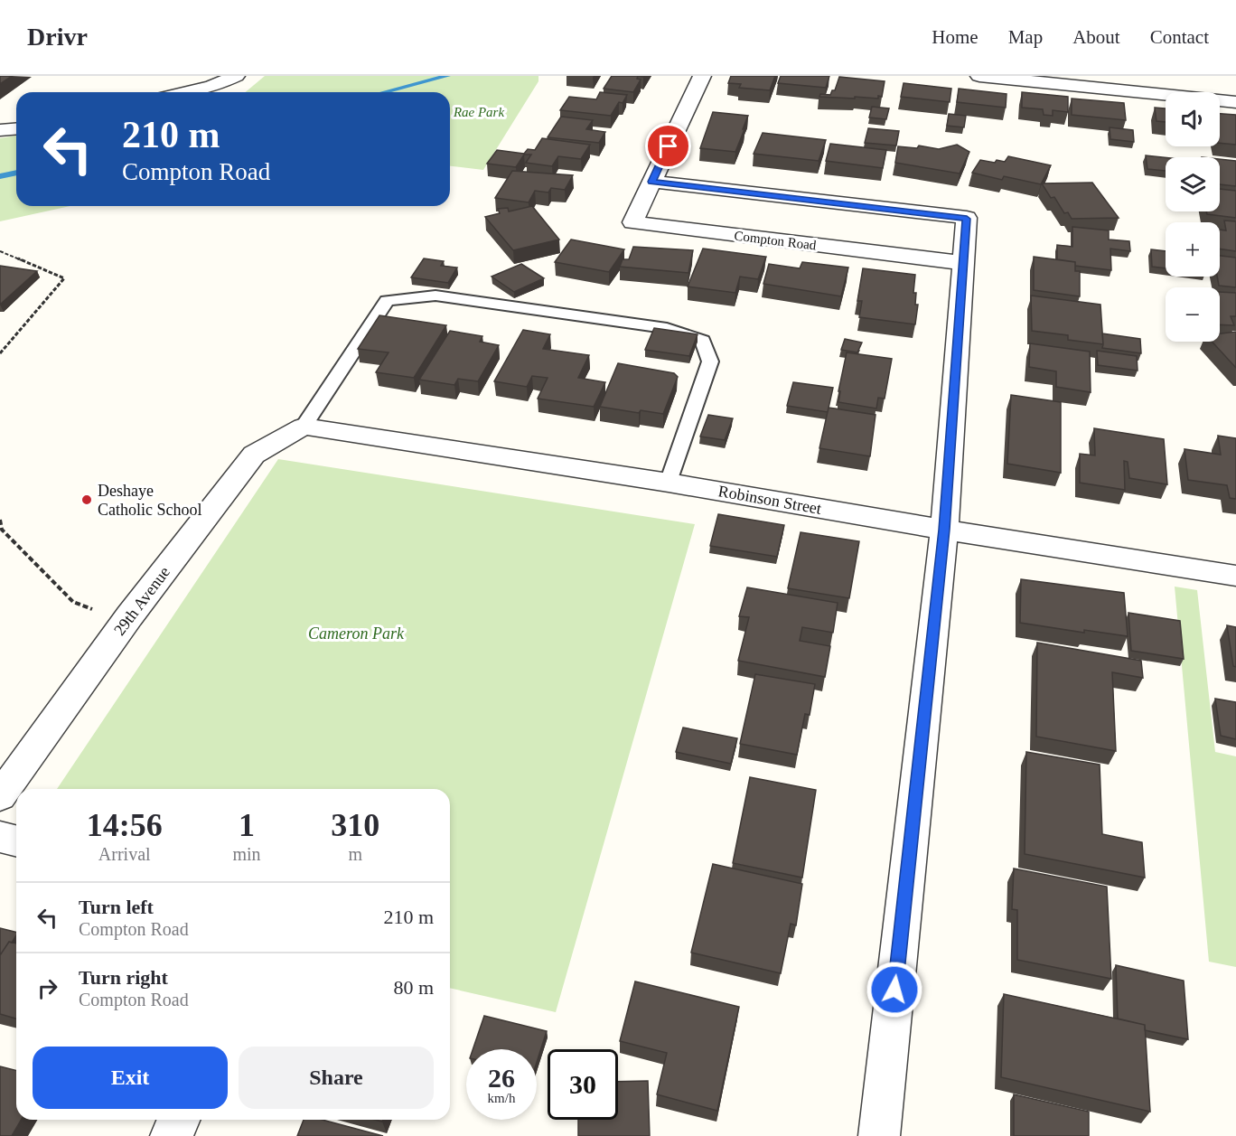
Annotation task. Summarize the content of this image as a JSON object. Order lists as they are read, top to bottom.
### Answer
{
  "streets": {
    "street": ["Compton Road", "Robinson Street", "29th Avenue"]
  },
  "crossings": [
    ["Robinson Street", "29th Avenue"]
  ],
  "parks": ["Rae Park", "Cameron Park"],
  "places": ["Deshaye Catholic School"],
  "page": {
    "header": "Drivr",
    "nav": [
      "Home",
      "Map",
      "About",
      "Contact"
    ],
    "map_buttons": ["+", "−"],
    "turn": ["210 m", "Compton Road"],
    "eta": [
      "14:56",
      "Arrival",
      "1",
      "min",
      "310",
      "m"
    ],
    "list": [
      {
        "name": "Turn left",
        "note": "Compton Road",
        "value": "210 m"
      },
      {
        "name": "Turn right",
        "note": "Compton Road",
        "value": "80 m"
      }
    ],
    "buttons": ["Exit", "Share"],
    "speed": "26 km/h",
    "limit": "30"
  }
}
